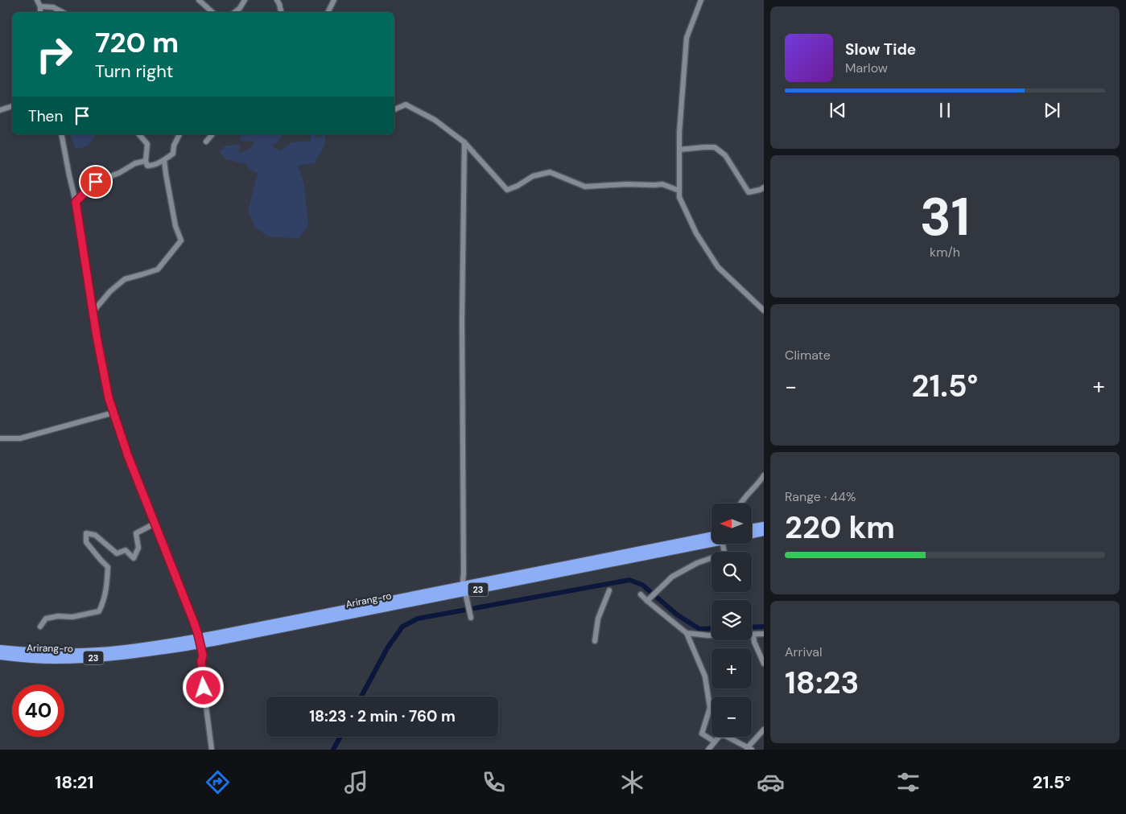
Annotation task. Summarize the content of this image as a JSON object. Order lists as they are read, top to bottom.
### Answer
{
  "streets": {
    "highway": ["23", "Arirang-ro"]
  },
  "north": "left",
  "page": {
    "turn": ["720 m", "Turn right"],
    "song": ["Slow Tide", "Marlow"],
    "then": "Then",
    "tile": [
      ["31", "km/h"],
      "Climate",
      ["Range · 44%", "220 km"],
      ["Arrival", "18:23"]
    ],
    "heat": ["−", "21.5°", "+"],
    "map_buttons": ["+", "−"],
    "limit": "40",
    "trip": "18:23 · 2 min · 760 m",
    "tabs": ["18:21", "21.5°"]
  }
}
